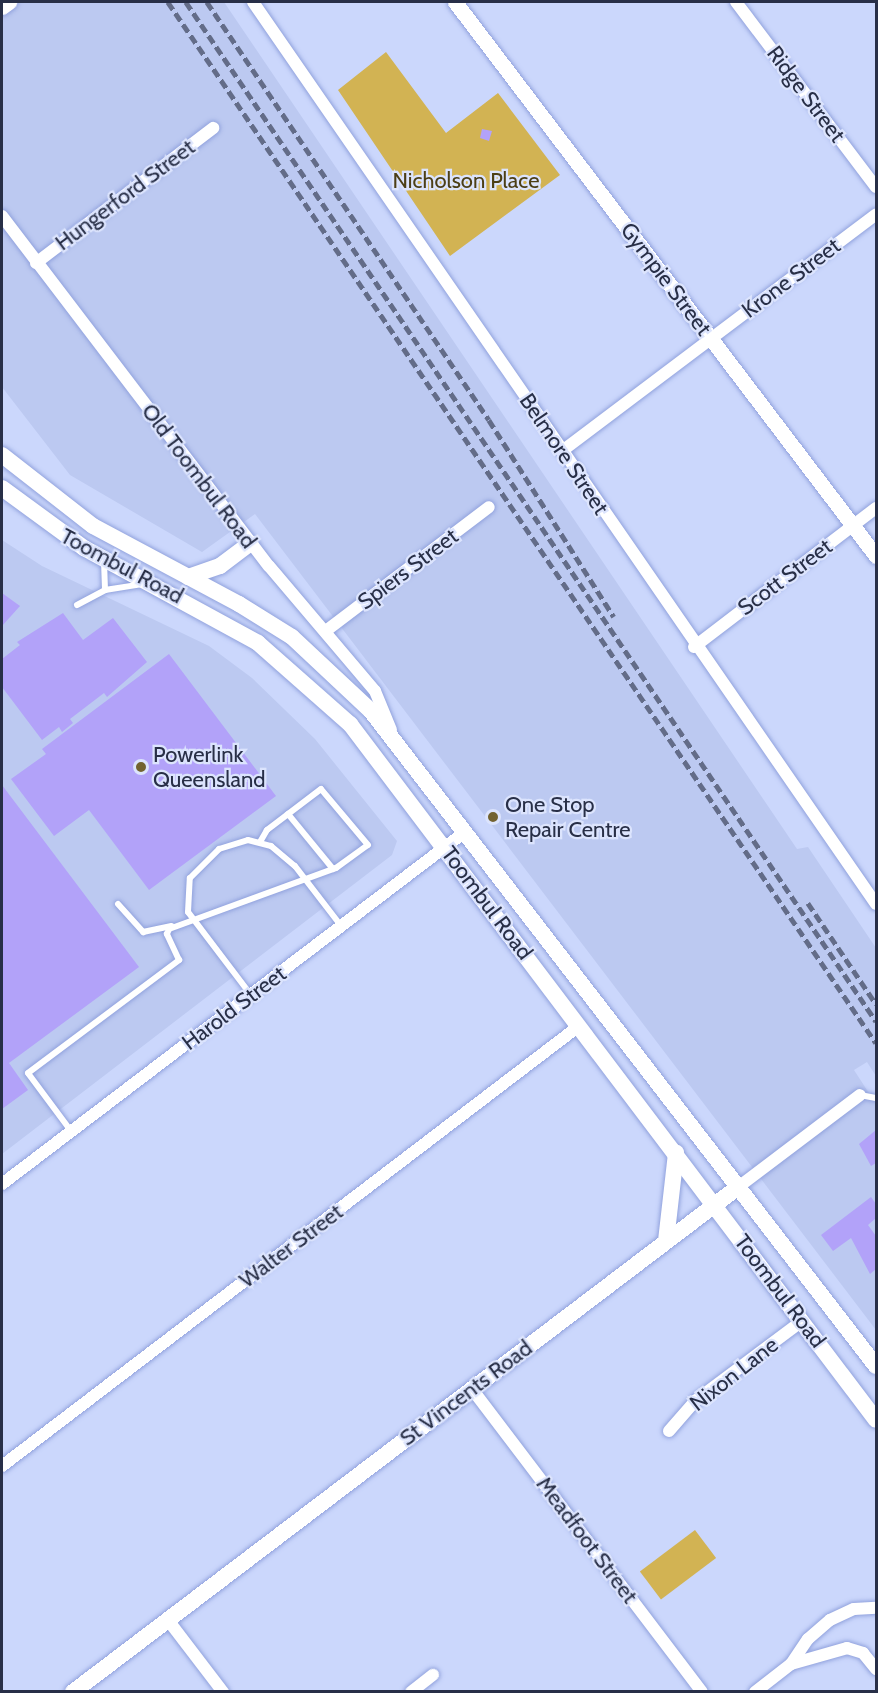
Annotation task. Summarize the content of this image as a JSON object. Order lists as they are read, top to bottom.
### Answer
{
  "streets": {
    "main road": ["Toombul Road", "St Vincents Road"],
    "street": [
      "Ridge Street",
      "Hungerford Street",
      "Krone Street",
      "Gympie Street",
      "Belmore Street",
      "Old Toombul Road",
      "Spiers Street",
      "Scott Street",
      "Harold Street",
      "Walter Street",
      "Nixon Lane",
      "Meadfoot Street"
    ]
  },
  "crossings": [
    ["Hungerford Street", "Old Toombul Road"],
    ["Krone Street", "Gympie Street"],
    ["Krone Street", "Belmore Street"],
    ["Gympie Street", "Scott Street"],
    ["Belmore Street", "Scott Street"],
    ["Old Toombul Road", "Toombul Road"],
    ["Old Toombul Road", "Spiers Street"],
    ["Toombul Road", "Harold Street"],
    ["Toombul Road", "Walter Street"],
    ["Toombul Road", "Nixon Lane"],
    ["Toombul Road", "St Vincents Road"],
    ["St Vincents Road", "Meadfoot Street"]
  ],
  "parks": ["Nicholson Place"],
  "places": ["Powerlink Queensland", "One Stop Repair Centre"]
}
